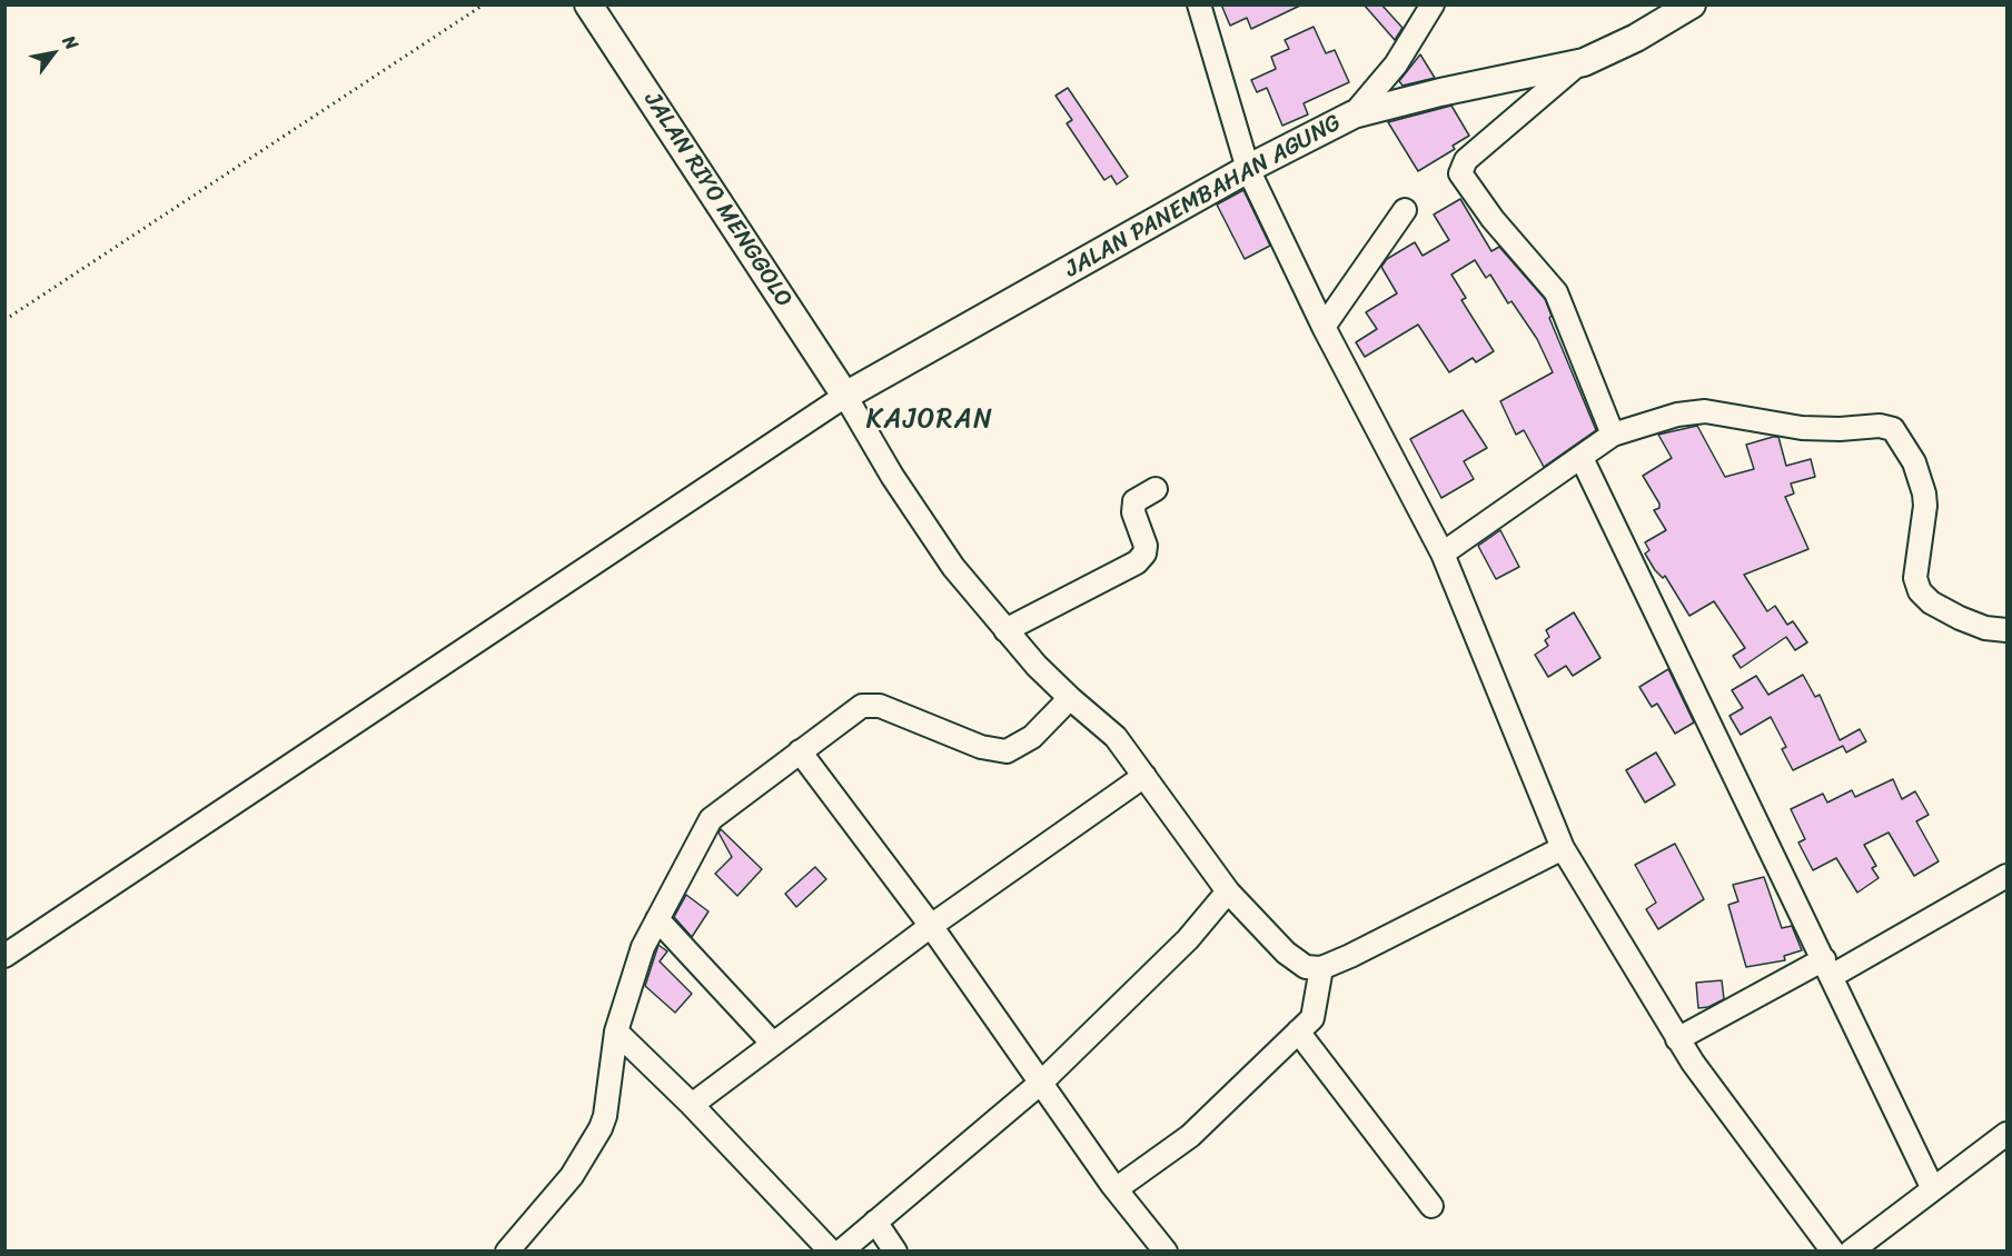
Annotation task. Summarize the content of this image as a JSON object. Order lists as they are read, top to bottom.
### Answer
{
  "streets": {
    "street": ["JALAN PANEMBAHAN AGUNG", "JALAN RIYO MENGGOLO"]
  },
  "crossings": [
    ["JALAN PANEMBAHAN AGUNG", "JALAN RIYO MENGGOLO"]
  ],
  "districts": ["KAJORAN"],
  "north": "top right"
}
